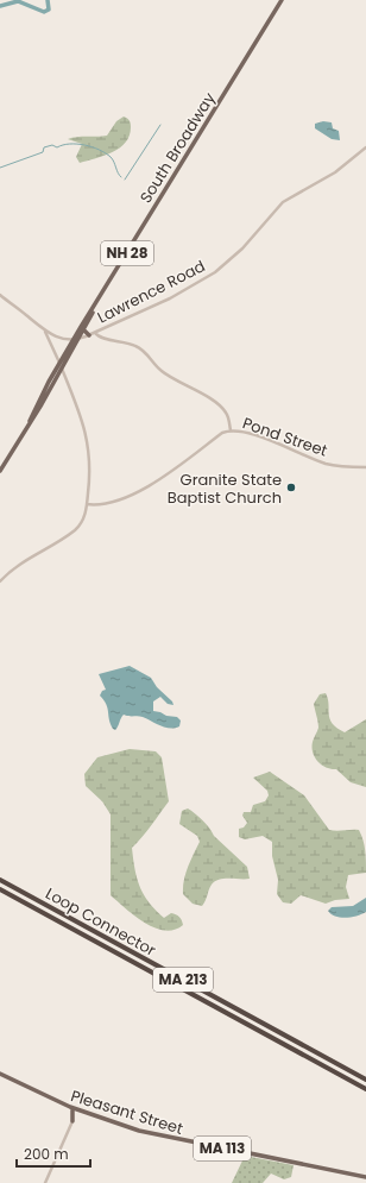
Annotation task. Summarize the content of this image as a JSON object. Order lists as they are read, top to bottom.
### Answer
{
  "streets": {
    "highway": ["Loop Connector", "MA 213"],
    "main road": [
      "South Broadway",
      "NH 28",
      "Pleasant Street",
      "MA 113"
    ],
    "street": ["Lawrence Road", "Pond Street"]
  },
  "crossings": [
    ["South Broadway", "Lawrence Road"],
    ["Lawrence Road", "Pond Street"]
  ],
  "places": ["Granite State Baptist Church"],
  "scale_bar": "200 m"
}
